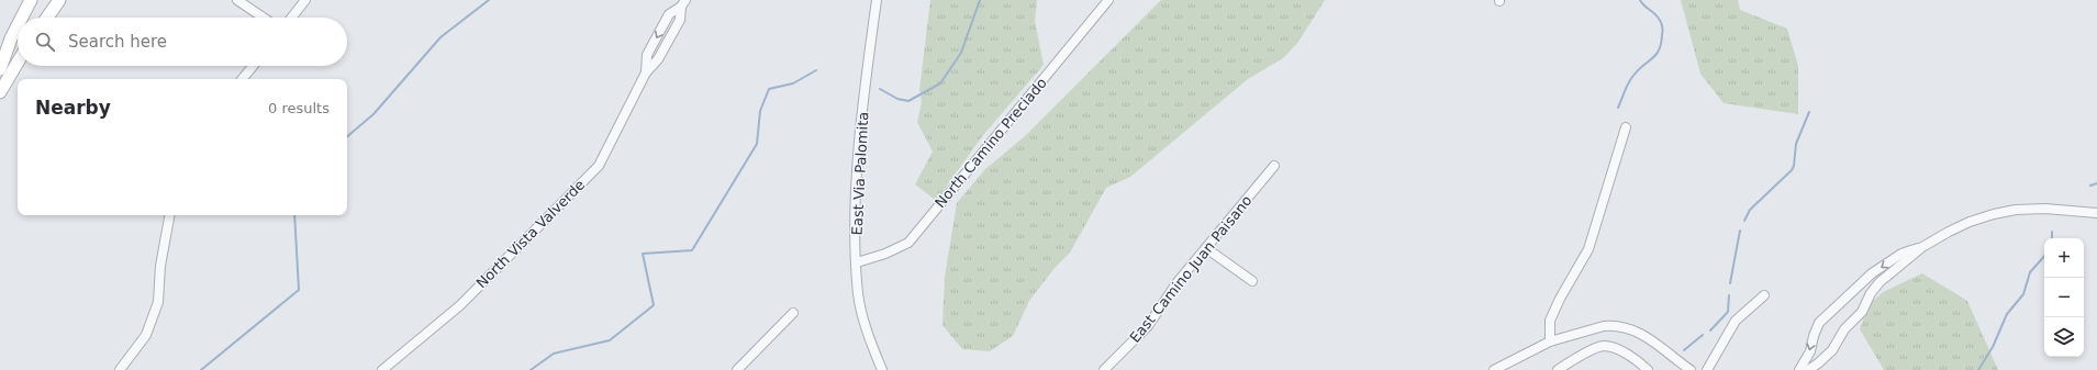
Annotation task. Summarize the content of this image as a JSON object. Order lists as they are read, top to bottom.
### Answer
{
  "streets": {
    "street": [
      "North Camino Preciado",
      "East Via Palomita",
      "North Vista Valverde",
      "East Camino Juan Paisano"
    ]
  },
  "crossings": [
    ["North Camino Preciado", "East Via Palomita"]
  ],
  "page": {
    "search": "Search here",
    "heading": ["Nearby", "0 results"],
    "map_buttons": ["+", "−"]
  }
}
